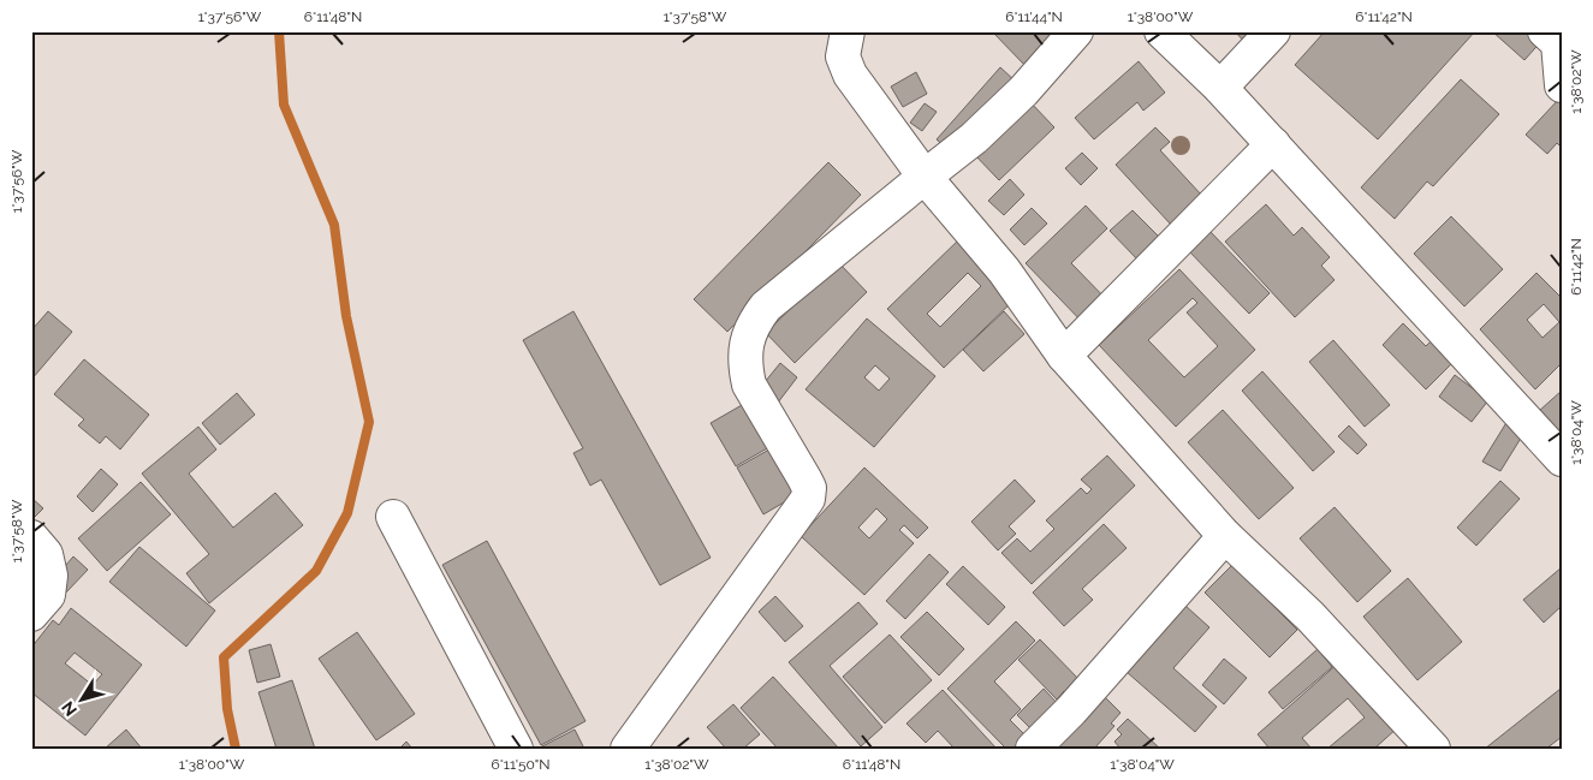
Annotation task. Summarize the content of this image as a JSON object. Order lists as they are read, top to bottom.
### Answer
{
  "north": "bottom left",
  "coordinates": [
    "1°37'56\"W",
    "6°11'48\"N",
    "1°37'58\"W",
    "6°11'44\"N",
    "1°38'00\"W",
    "6°11'42\"N",
    "1°38'02\"W",
    "1°38'04\"W",
    "6°11'50\"N"
  ]
}
